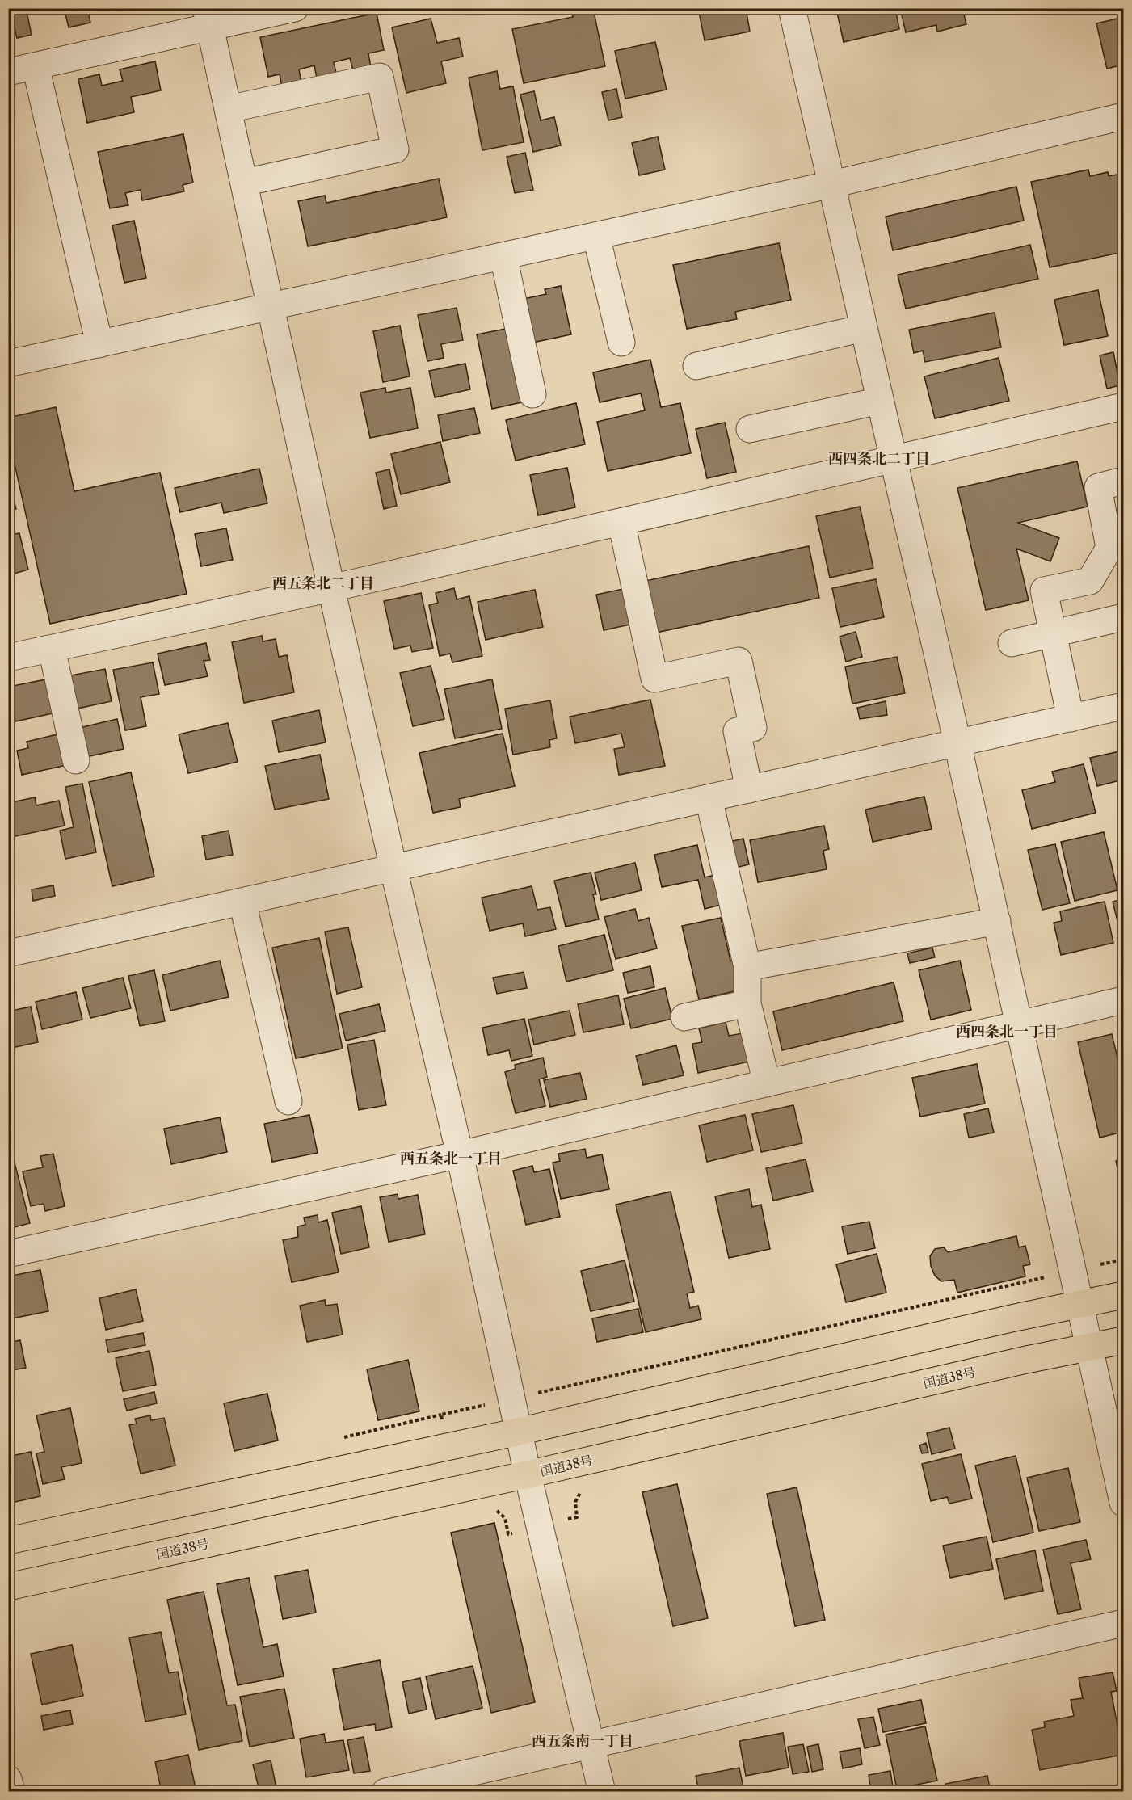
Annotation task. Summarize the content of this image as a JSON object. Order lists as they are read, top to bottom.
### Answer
{
  "streets": {
    "highway": ["国道38号"]
  },
  "districts": [
    "西四条北二丁目",
    "西五条北二丁目",
    "西四条北一丁目",
    "西五条北一丁目",
    "西五条南一丁目"
  ]
}
